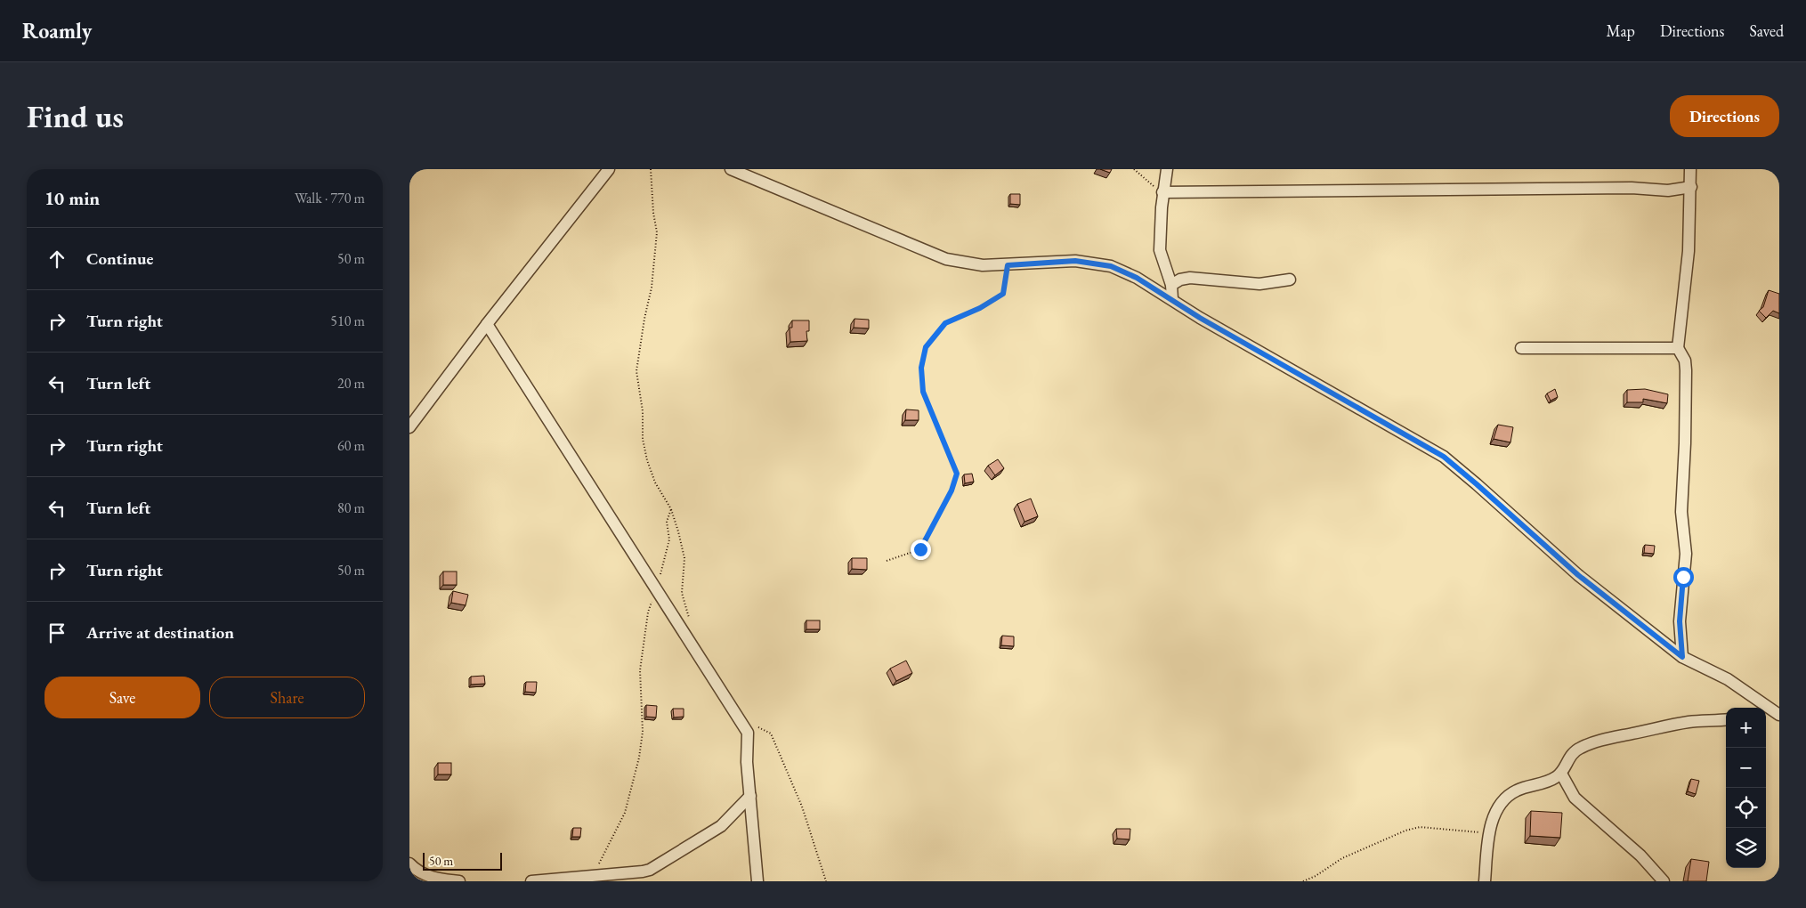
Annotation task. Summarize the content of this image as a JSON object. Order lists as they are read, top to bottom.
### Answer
{
  "scale_bar": "50 m",
  "page": {
    "header": "Roamly",
    "nav": ["Map", "Directions", "Saved"],
    "buttons": [
      "Directions",
      ["Save", "Share"]
    ],
    "title": "Find us",
    "heading": ["10 min", "Walk · 770 m"],
    "list": [
      ["Continue", "50 m"],
      ["Turn right", "510 m"],
      ["Turn left", "20 m"],
      ["Turn right", "60 m"],
      ["Turn left", "80 m"],
      ["Turn right", "50 m"],
      "Arrive at destination"
    ],
    "map_buttons": ["+", "−"],
    "scale": "50 m"
  }
}
